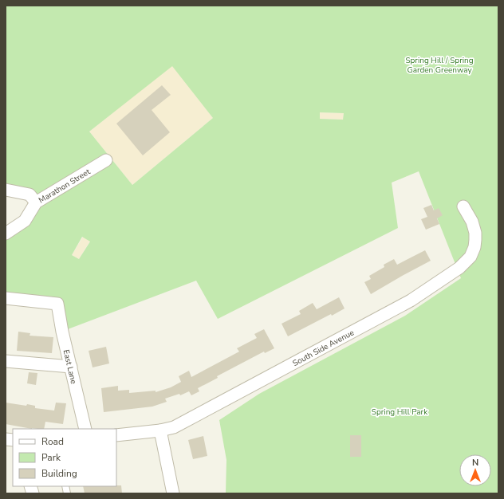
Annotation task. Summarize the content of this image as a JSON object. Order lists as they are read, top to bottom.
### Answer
{
  "streets": {
    "street": ["Marathon Street", "South Side Avenue", "East Lane"]
  },
  "parks": ["Spring Hill / Spring Garden Greenway", "Spring Hill Park"],
  "legend": ["Road", "Park", "Building"],
  "north": "top"
}
